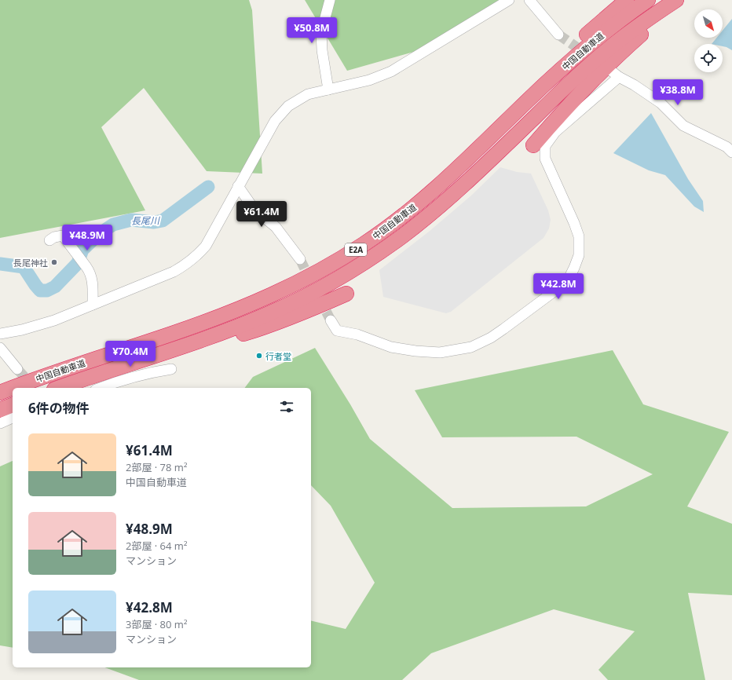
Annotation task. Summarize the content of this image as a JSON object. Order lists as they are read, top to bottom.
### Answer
{
  "streets": {
    "highway": ["中国自動車道", "E2A"]
  },
  "water": ["長尾川"],
  "places": ["長尾神社", "行者堂"],
  "north": "bottom right",
  "page": {
    "price": [
      "¥50.8M",
      "¥38.8M",
      "¥61.4M",
      "¥48.9M",
      "¥42.8M",
      "¥70.4M"
    ],
    "heading": "6件の物件",
    "list": [
      {
        "name": "¥61.4M",
        "note": "2部屋 · 78 m² · 中国自動車道"
      },
      {
        "name": "¥48.9M",
        "note": "2部屋 · 64 m² · マンション"
      },
      {
        "name": "¥42.8M",
        "note": "3部屋 · 80 m² · マンション"
      }
    ]
  }
}
